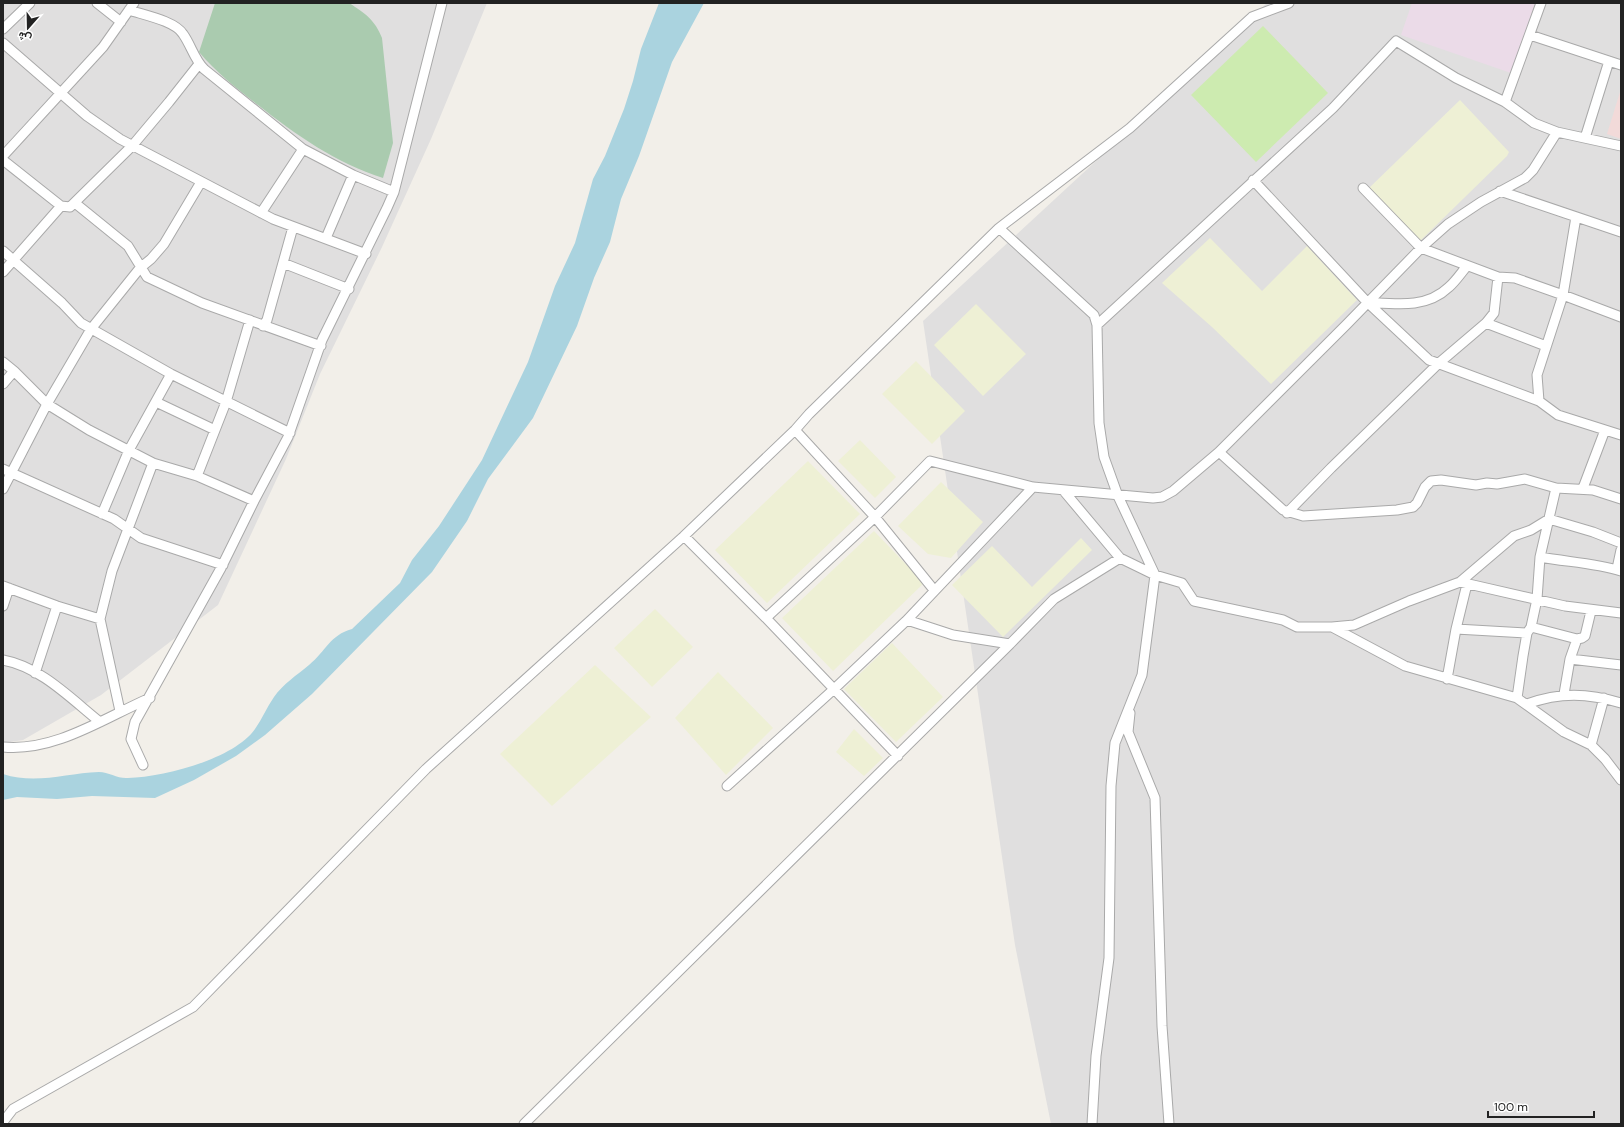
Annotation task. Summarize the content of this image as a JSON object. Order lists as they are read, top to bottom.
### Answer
{
  "scale_bar": "100 m",
  "north": "bottom"
}
